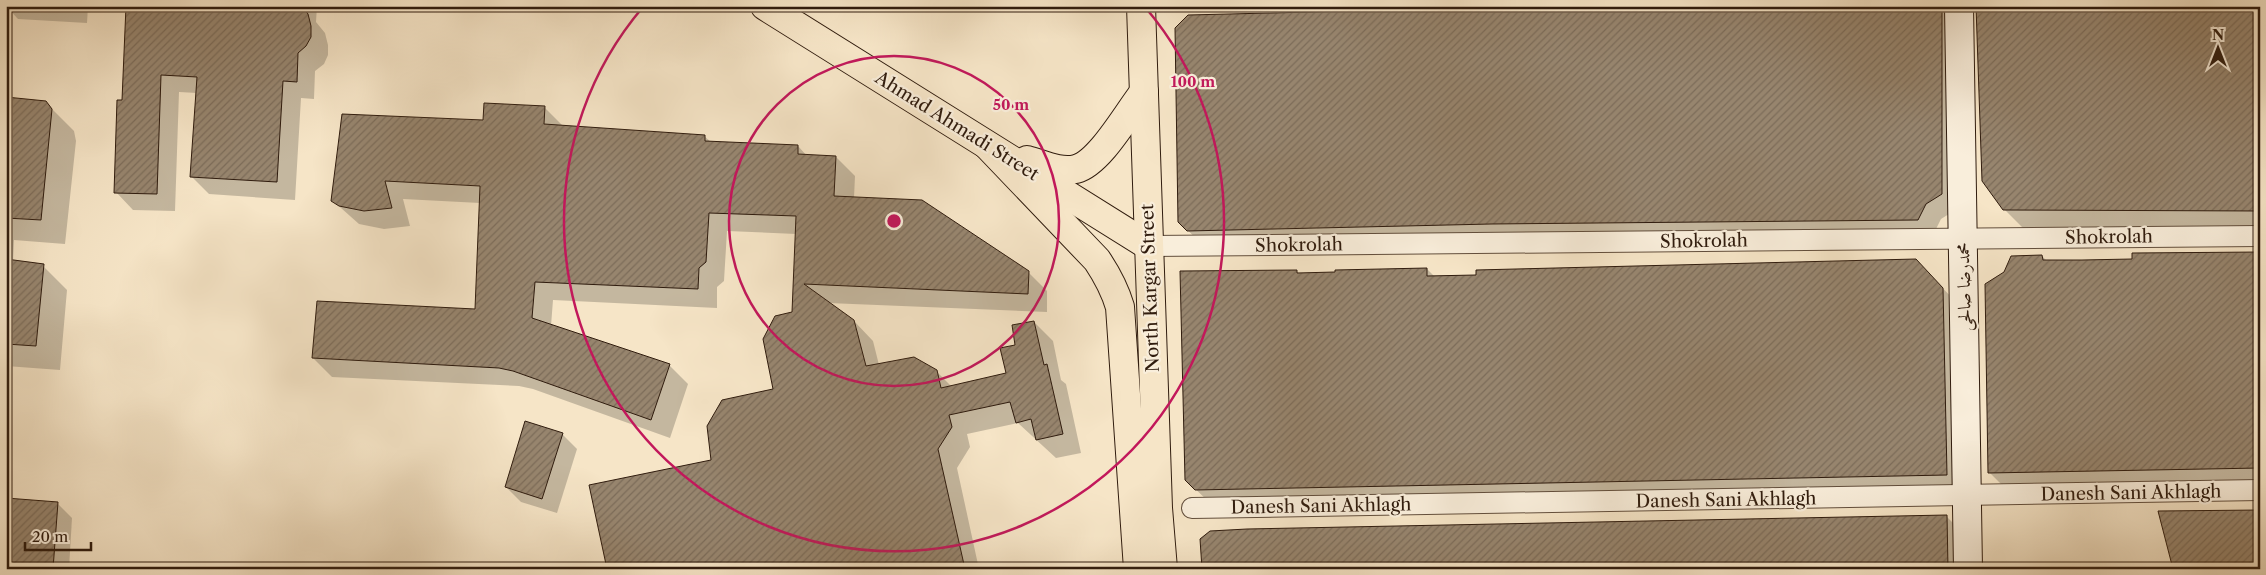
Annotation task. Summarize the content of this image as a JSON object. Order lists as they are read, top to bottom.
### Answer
{
  "streets": {
    "main road": ["Ahmad Ahmadi Street", "North Kargar Street"],
    "street": ["Shokrolah", "محمدرضا صالحی", "Danesh Sani Akhlagh"]
  },
  "crossings": [
    ["Ahmad Ahmadi Street", "Shokrolah"],
    ["Ahmad Ahmadi Street", "North Kargar Street"],
    ["Shokrolah", "محمدرضا صالحی"],
    ["Shokrolah", "North Kargar Street"],
    ["محمدرضا صالحی", "Danesh Sani Akhlagh"]
  ],
  "scale_bar": "20 m",
  "north": "top",
  "rings": ["100 m", "50 m"]
}
